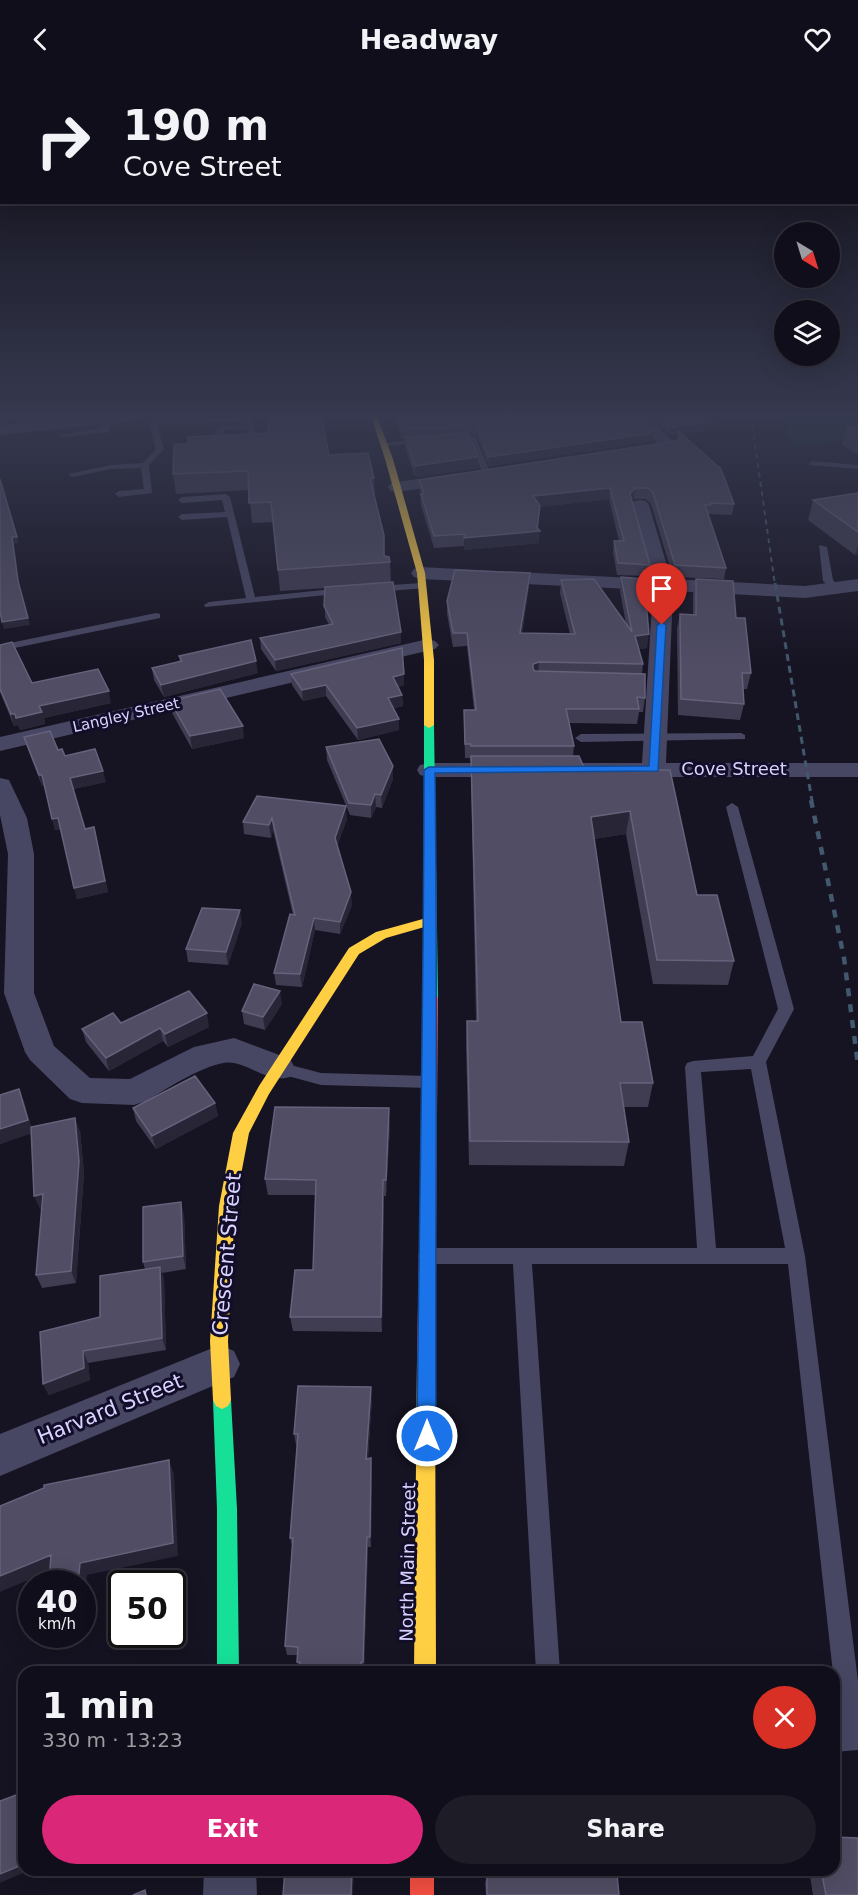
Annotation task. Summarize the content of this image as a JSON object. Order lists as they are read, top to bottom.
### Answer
{
  "streets": {
    "main road": ["Crescent Street", "North Main Street"],
    "street": ["Langley Street", "Cove Street", "Harvard Street"]
  },
  "crossings": [
    ["Langley Street", "North Main Street"],
    ["Cove Street", "North Main Street"],
    ["Crescent Street", "Harvard Street"],
    ["Crescent Street", "North Main Street"]
  ],
  "north": "bottom right",
  "page": {
    "header": "Headway",
    "turn": ["190 m", "Cove Street"],
    "speed": "40 km/h",
    "limit": "50",
    "heading": ["1 min", "330 m · 13:23"],
    "buttons": ["Exit", "Share"]
  }
}
